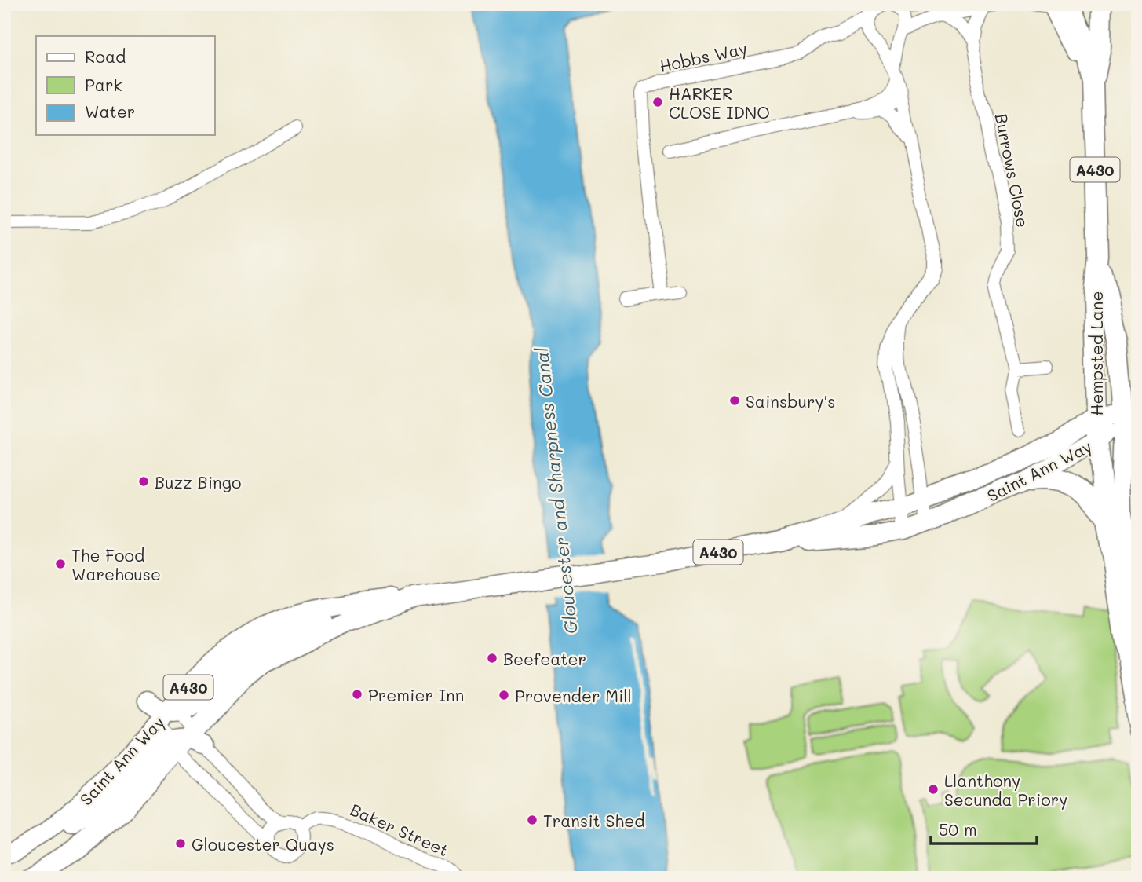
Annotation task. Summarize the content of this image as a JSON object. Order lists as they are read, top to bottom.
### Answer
{
  "streets": {
    "main road": ["A430", "Hempsted Lane", "Saint Ann Way"],
    "street": ["Hobbs Way", "Burrows Close", "Baker Street"]
  },
  "crossings": [
    ["A430", "Hempsted Lane"],
    ["Hempsted Lane", "Saint Ann Way"]
  ],
  "water": ["Gloucester and Sharpness Canal"],
  "places": [
    "HARKER CLOSE IDNO",
    "Sainsbury's",
    "Buzz Bingo",
    "The Food Warehouse",
    "Beefeater",
    "Premier Inn",
    "Provender Mill",
    "Llanthony Secunda Priory",
    "Transit Shed",
    "Gloucester Quays"
  ],
  "legend": ["Road", "Park", "Water"],
  "scale_bar": "50 m"
}
